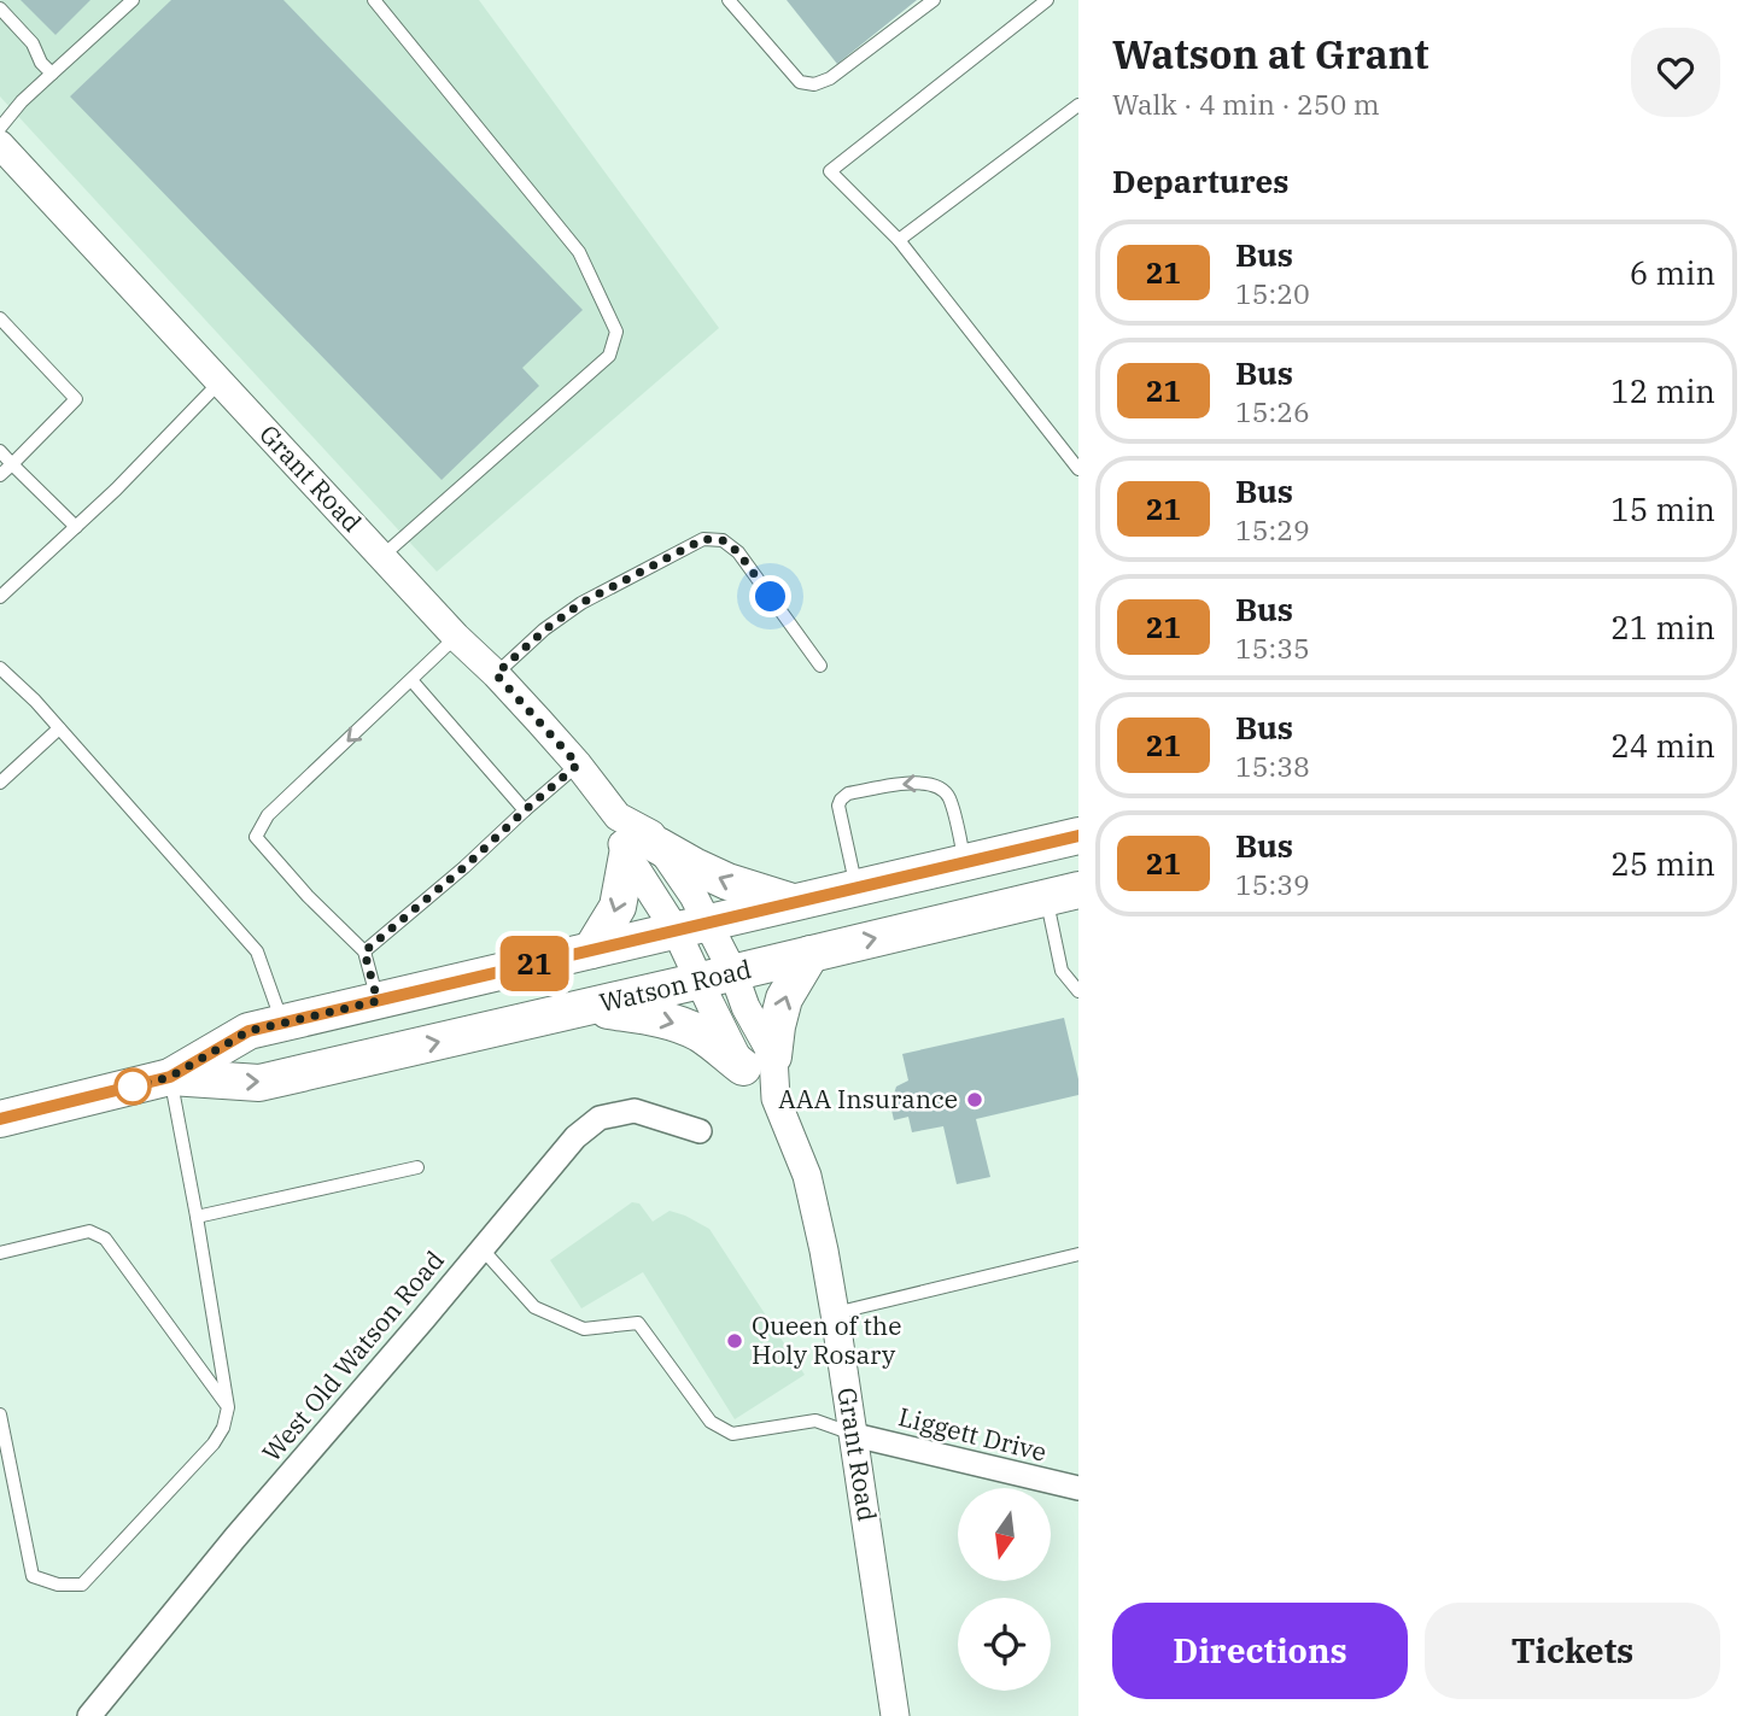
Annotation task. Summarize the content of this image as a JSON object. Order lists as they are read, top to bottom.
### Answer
{
  "streets": {
    "main road": ["Watson Road"],
    "street": ["Grant Road", "West Old Watson Road", "Liggett Drive"]
  },
  "crossings": [
    ["Grant Road", "Watson Road"],
    ["Grant Road", "Liggett Drive"]
  ],
  "places": ["AAA Insurance", "Queen of the Holy Rosary"],
  "lines": ["bus line 21"],
  "north": "bottom",
  "page": {
    "on_map": "21",
    "heading": [
      ["Watson at Grant", "Walk · 4 min · 250 m"],
      "Departures"
    ],
    "list": [
      {
        "mark": "21",
        "name": "Bus",
        "note": "15:20",
        "value": "6 min"
      },
      {
        "mark": "21",
        "name": "Bus",
        "note": "15:26",
        "value": "12 min"
      },
      {
        "mark": "21",
        "name": "Bus",
        "note": "15:29",
        "value": "15 min"
      },
      {
        "mark": "21",
        "name": "Bus",
        "note": "15:35",
        "value": "21 min"
      },
      {
        "mark": "21",
        "name": "Bus",
        "note": "15:38",
        "value": "24 min"
      },
      {
        "mark": "21",
        "name": "Bus",
        "note": "15:39",
        "value": "25 min"
      }
    ],
    "buttons": ["Directions", "Tickets"]
  }
}
